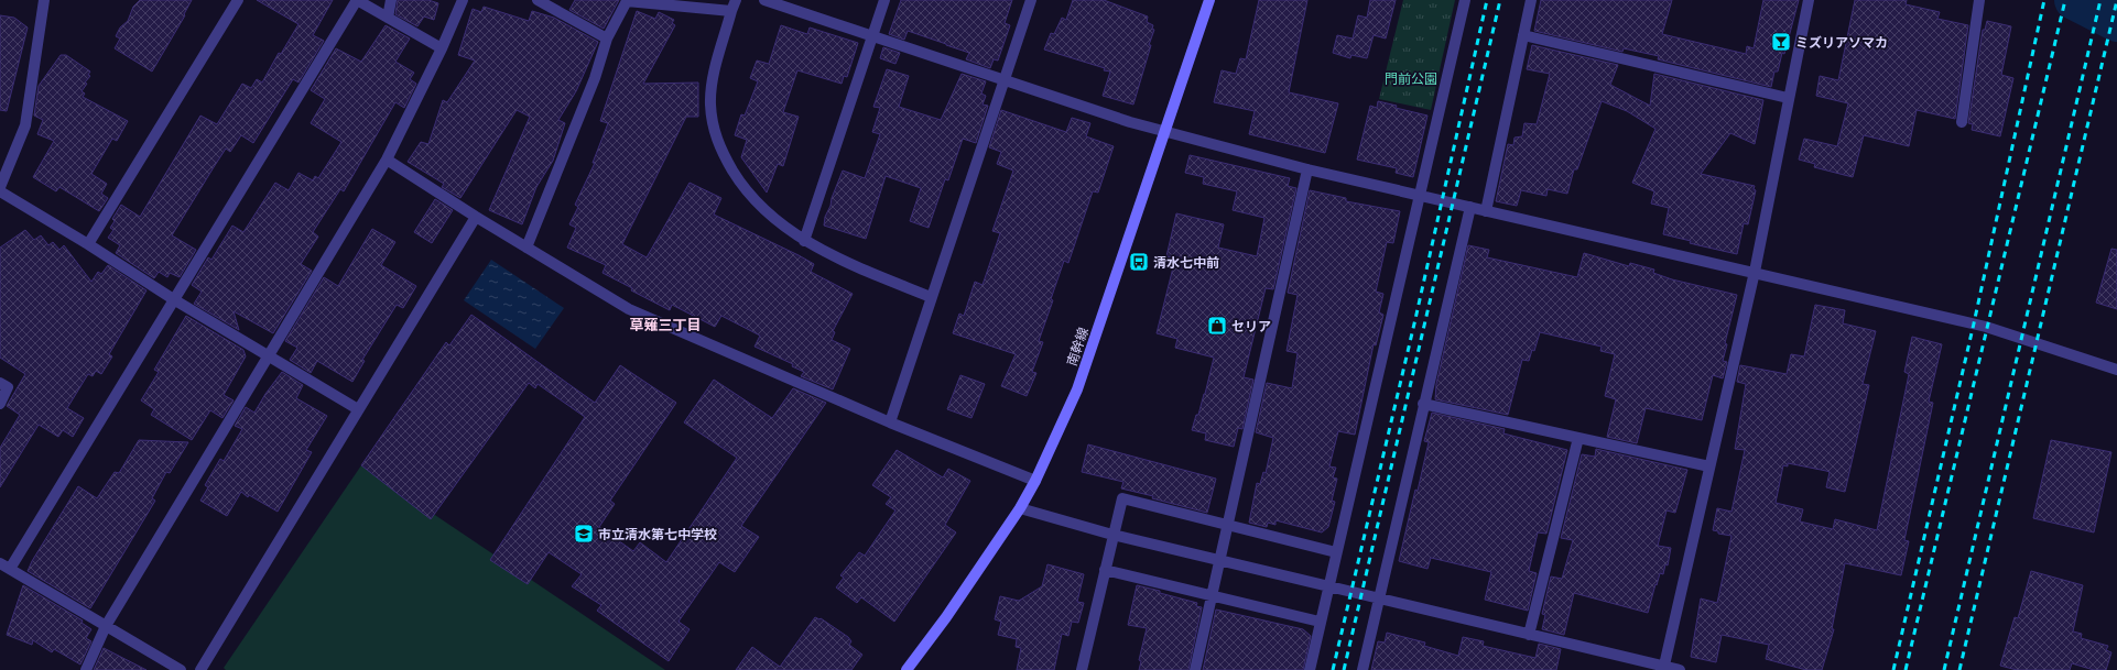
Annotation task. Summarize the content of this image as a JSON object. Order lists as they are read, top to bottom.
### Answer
{
  "streets": {
    "main road": ["南幹線"]
  },
  "districts": ["草薙三丁目"],
  "parks": ["門前公園"],
  "places": {
    "bar": ["ミズリアソマカ"],
    "bus stop": ["清水七中前"],
    "shop": ["セリア"],
    "school or university": ["市立清水第七中学校"]
  }
}
